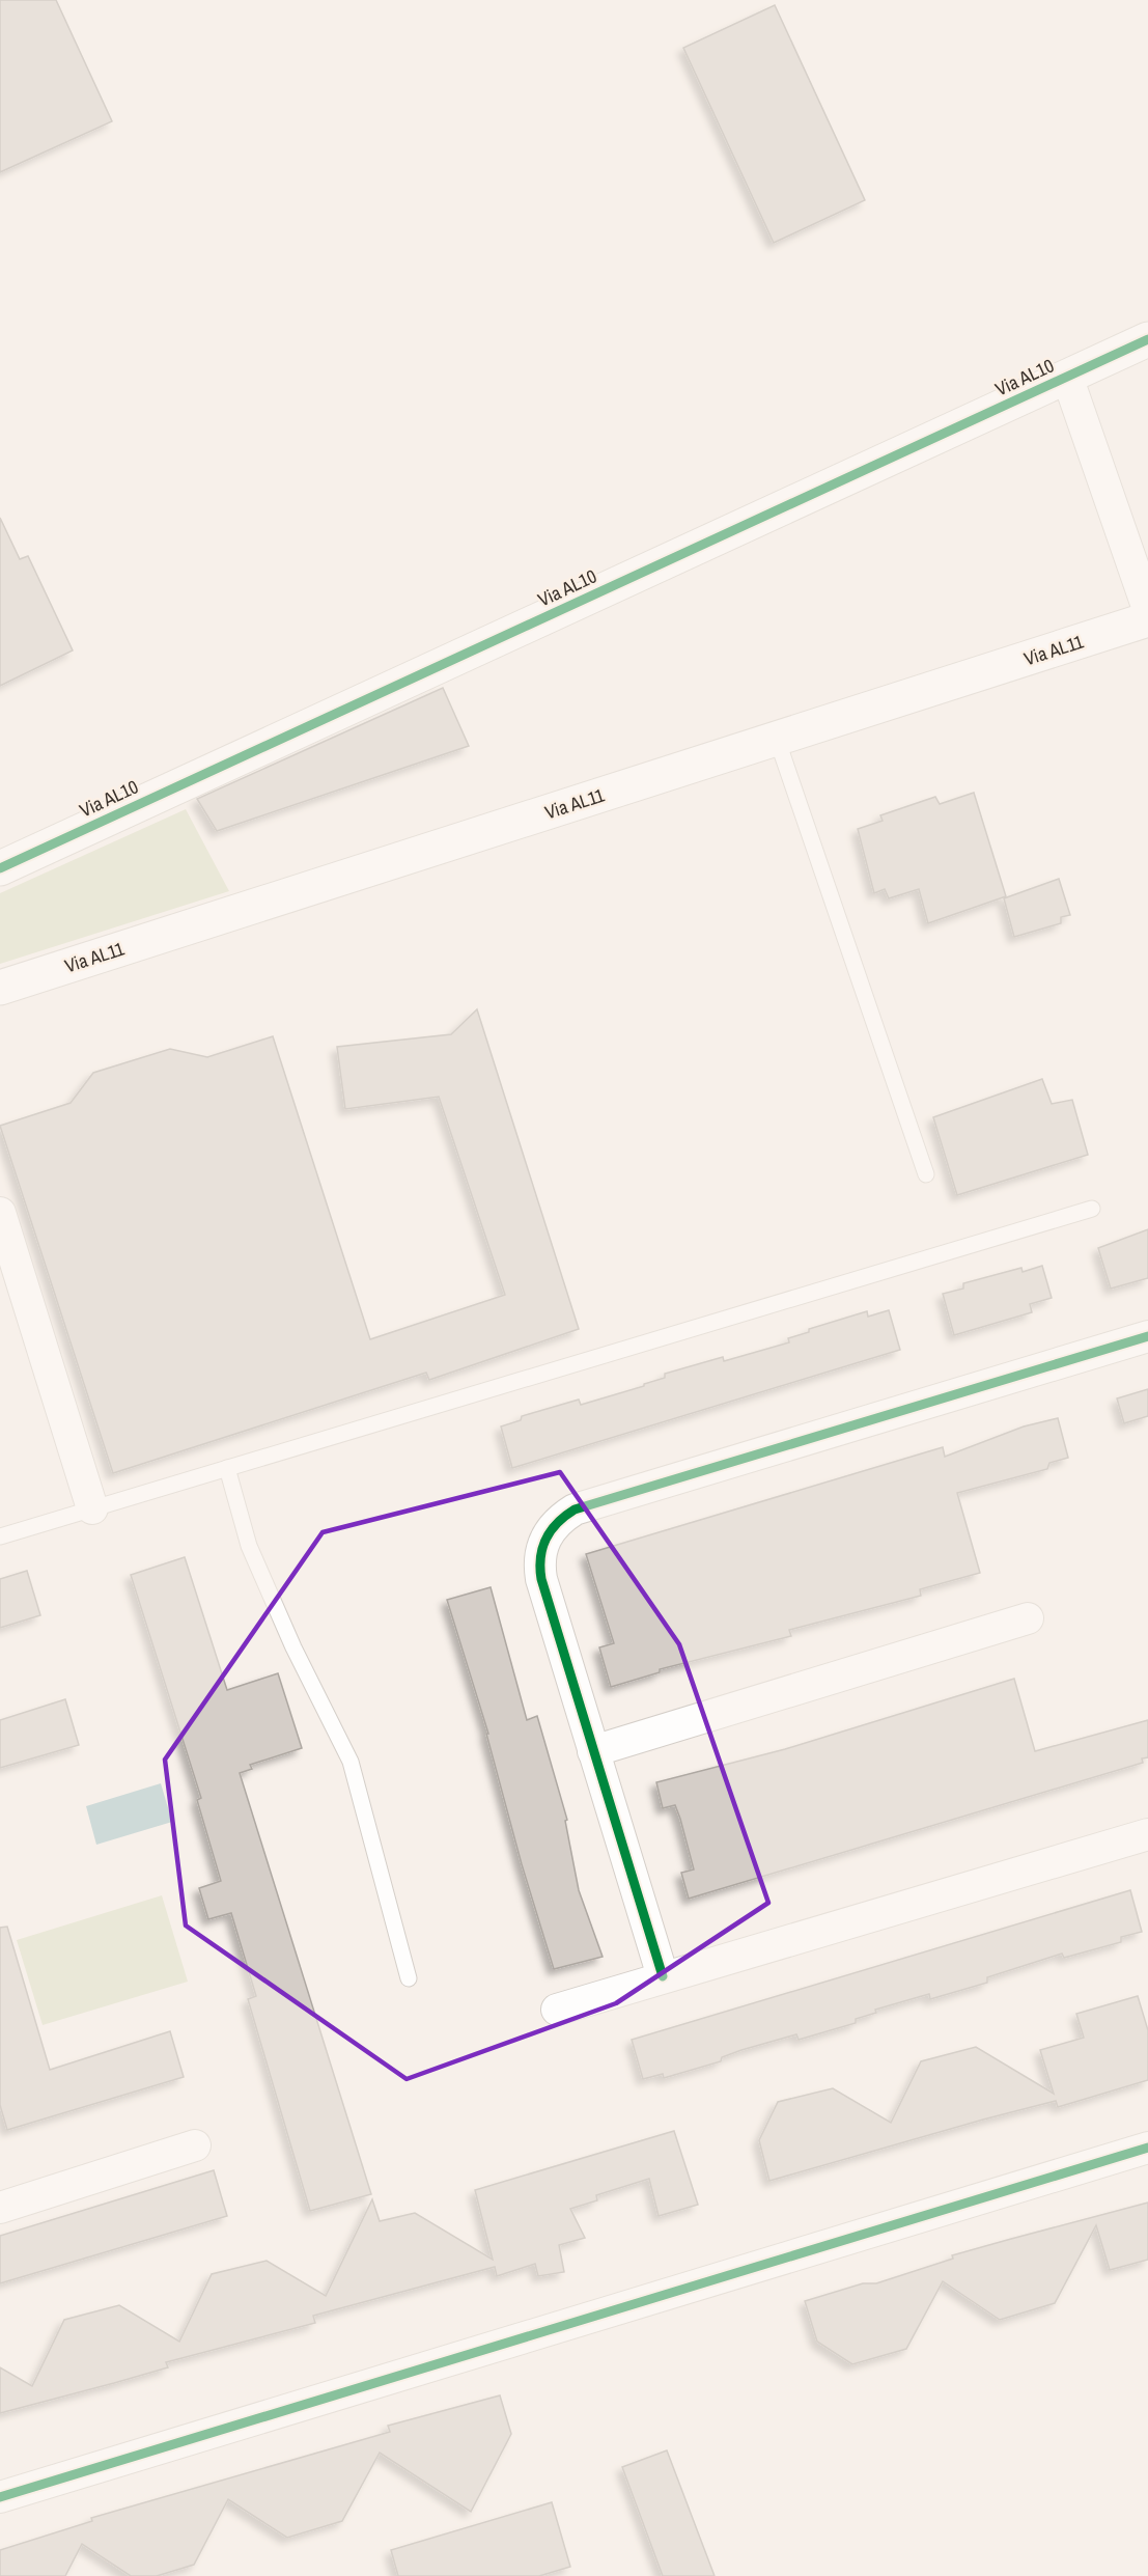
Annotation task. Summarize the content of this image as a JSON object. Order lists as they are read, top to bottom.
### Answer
{
  "streets": {
    "street": ["Via AL10", "Via AL11"]
  }
}
